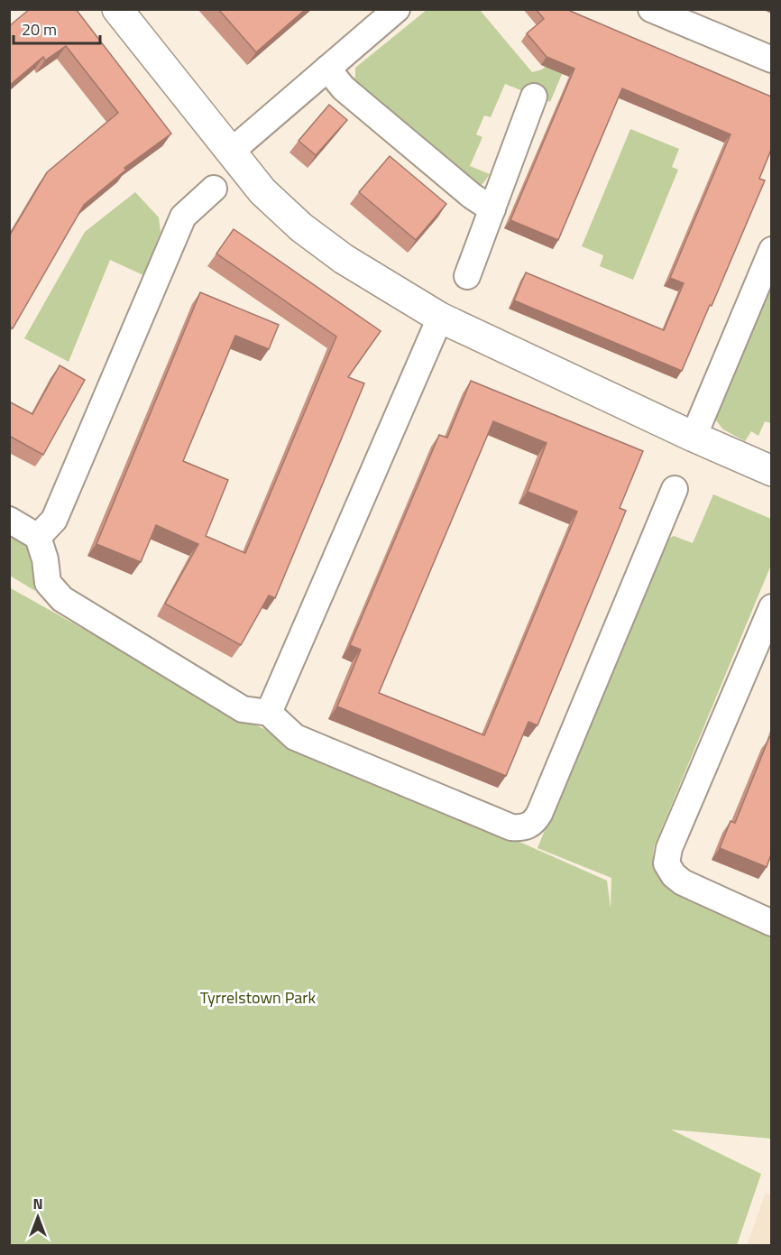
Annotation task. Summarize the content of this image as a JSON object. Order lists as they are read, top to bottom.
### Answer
{
  "parks": ["Tyrrelstown Park"],
  "scale_bar": "20 m",
  "north": "top"
}
